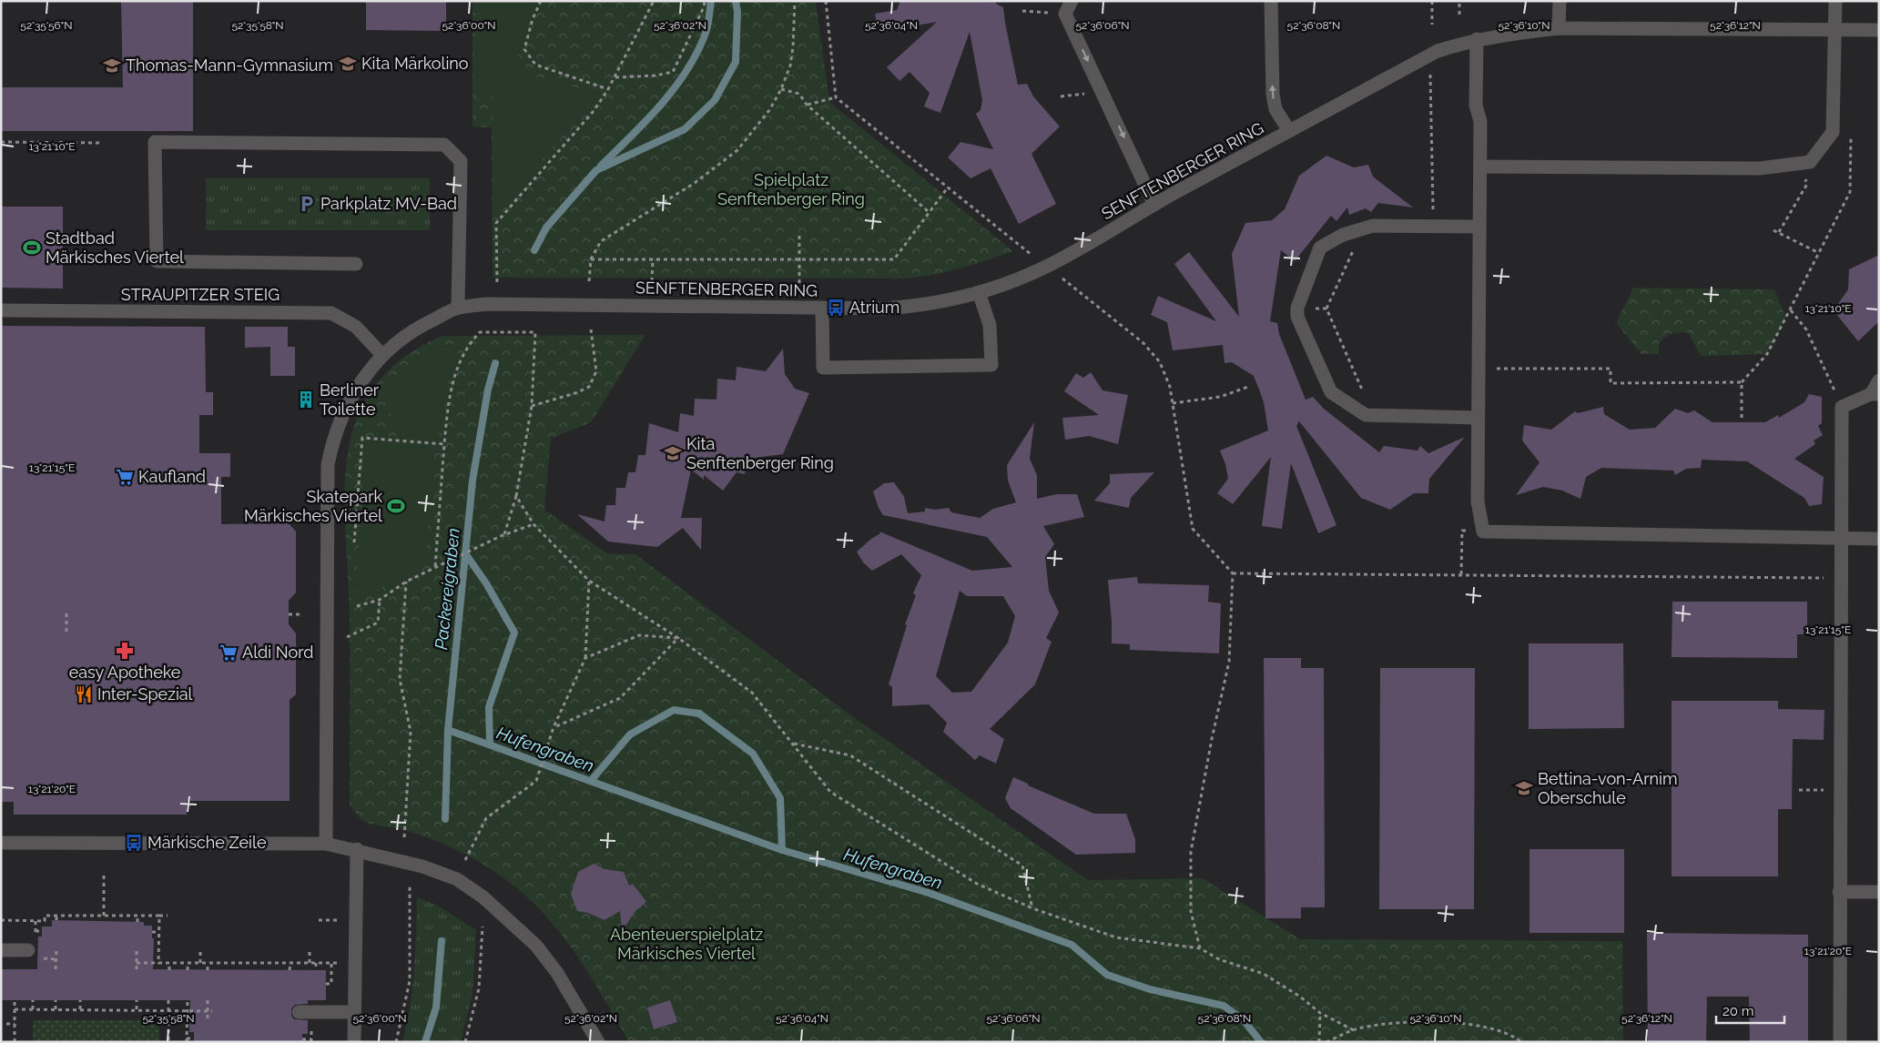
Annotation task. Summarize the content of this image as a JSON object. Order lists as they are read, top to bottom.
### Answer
{
  "streets": {
    "street": ["SENFTENBERGER RING", "STRAUPITZER STEIG"]
  },
  "crossings": [
    ["SENFTENBERGER RING", "STRAUPITZER STEIG"]
  ],
  "water": ["Packereigraben", "Hufengraben"],
  "parks": ["Spielplatz Senftenberger Ring", "Abenteuerspielplatz Märkisches Viertel"],
  "places": {
    "school or university": [
      "Kita Märkolino",
      "Thomas-Mann-Gymnasium",
      "Kita Senftenberger Ring",
      "Bettina-von-Arnim Oberschule"
    ],
    "parking": ["Parkplatz MV-Bad"],
    "sports": ["Stadtbad Märkisches Viertel", "Skatepark Märkisches Viertel"],
    "bus stop": ["Atrium", "Märkische Zeile"],
    "building": ["Berliner Toilette"],
    "supermarket": ["Kaufland", "Aldi Nord"],
    "pharmacy": ["easy Apotheke"],
    "restaurant": ["Inter-Spezial"]
  },
  "scale_bar": "20 m",
  "coordinates": [
    "52°35'56\"N",
    "52°35'58\"N",
    "52°36'00\"N",
    "52°36'02\"N",
    "52°36'04\"N",
    "52°36'06\"N",
    "52°36'08\"N",
    "52°36'10\"N",
    "52°36'12\"N",
    "13°21'10\"E",
    "13°21'15\"E",
    "13°21'20\"E"
  ]
}
